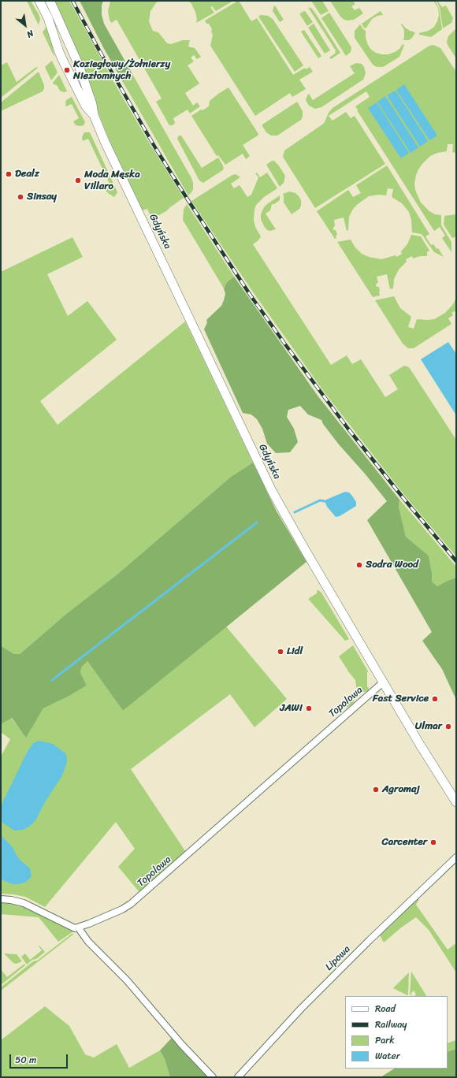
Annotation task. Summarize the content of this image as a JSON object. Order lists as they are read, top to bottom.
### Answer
{
  "streets": {
    "main road": ["Gdyńska"],
    "street": ["Topolowa", "Lipowa"]
  },
  "crossings": [
    ["Gdyńska", "Topolowa"]
  ],
  "places": [
    "Koziegłowy/Żołnierzy Niezłomnych",
    "Dealz",
    "Moda Męska Villaro",
    "Sinsay",
    "Sodra Wood",
    "Lidl",
    "Fast Service",
    "JAWI",
    "Ulmar",
    "Agromaj",
    "Carcenter"
  ],
  "legend": [
    "Road",
    "Railway",
    "Park",
    "Water"
  ],
  "scale_bar": "50 m",
  "north": "bottom right"
}
